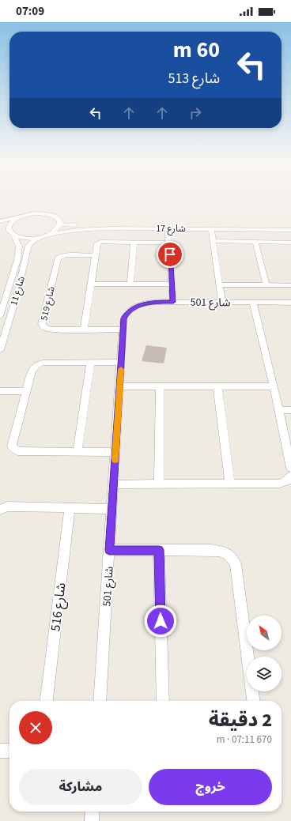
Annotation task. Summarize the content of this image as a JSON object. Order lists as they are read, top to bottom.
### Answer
{
  "streets": {
    "street": [
      "شارع 17",
      "شارع 11",
      "شارع 501",
      "شارع 519",
      "شارع 516"
    ]
  },
  "crossings": [
    ["شارع 17", "شارع 11"],
    ["شارع 501", "شارع 519"]
  ],
  "north": "top left",
  "page": {
    "status": "07:09",
    "turn": ["60 m", "شارع 513"],
    "heading": ["2 دقيقة", "670 m · 07:11"],
    "buttons": ["خروج", "مشاركة"]
  }
}
